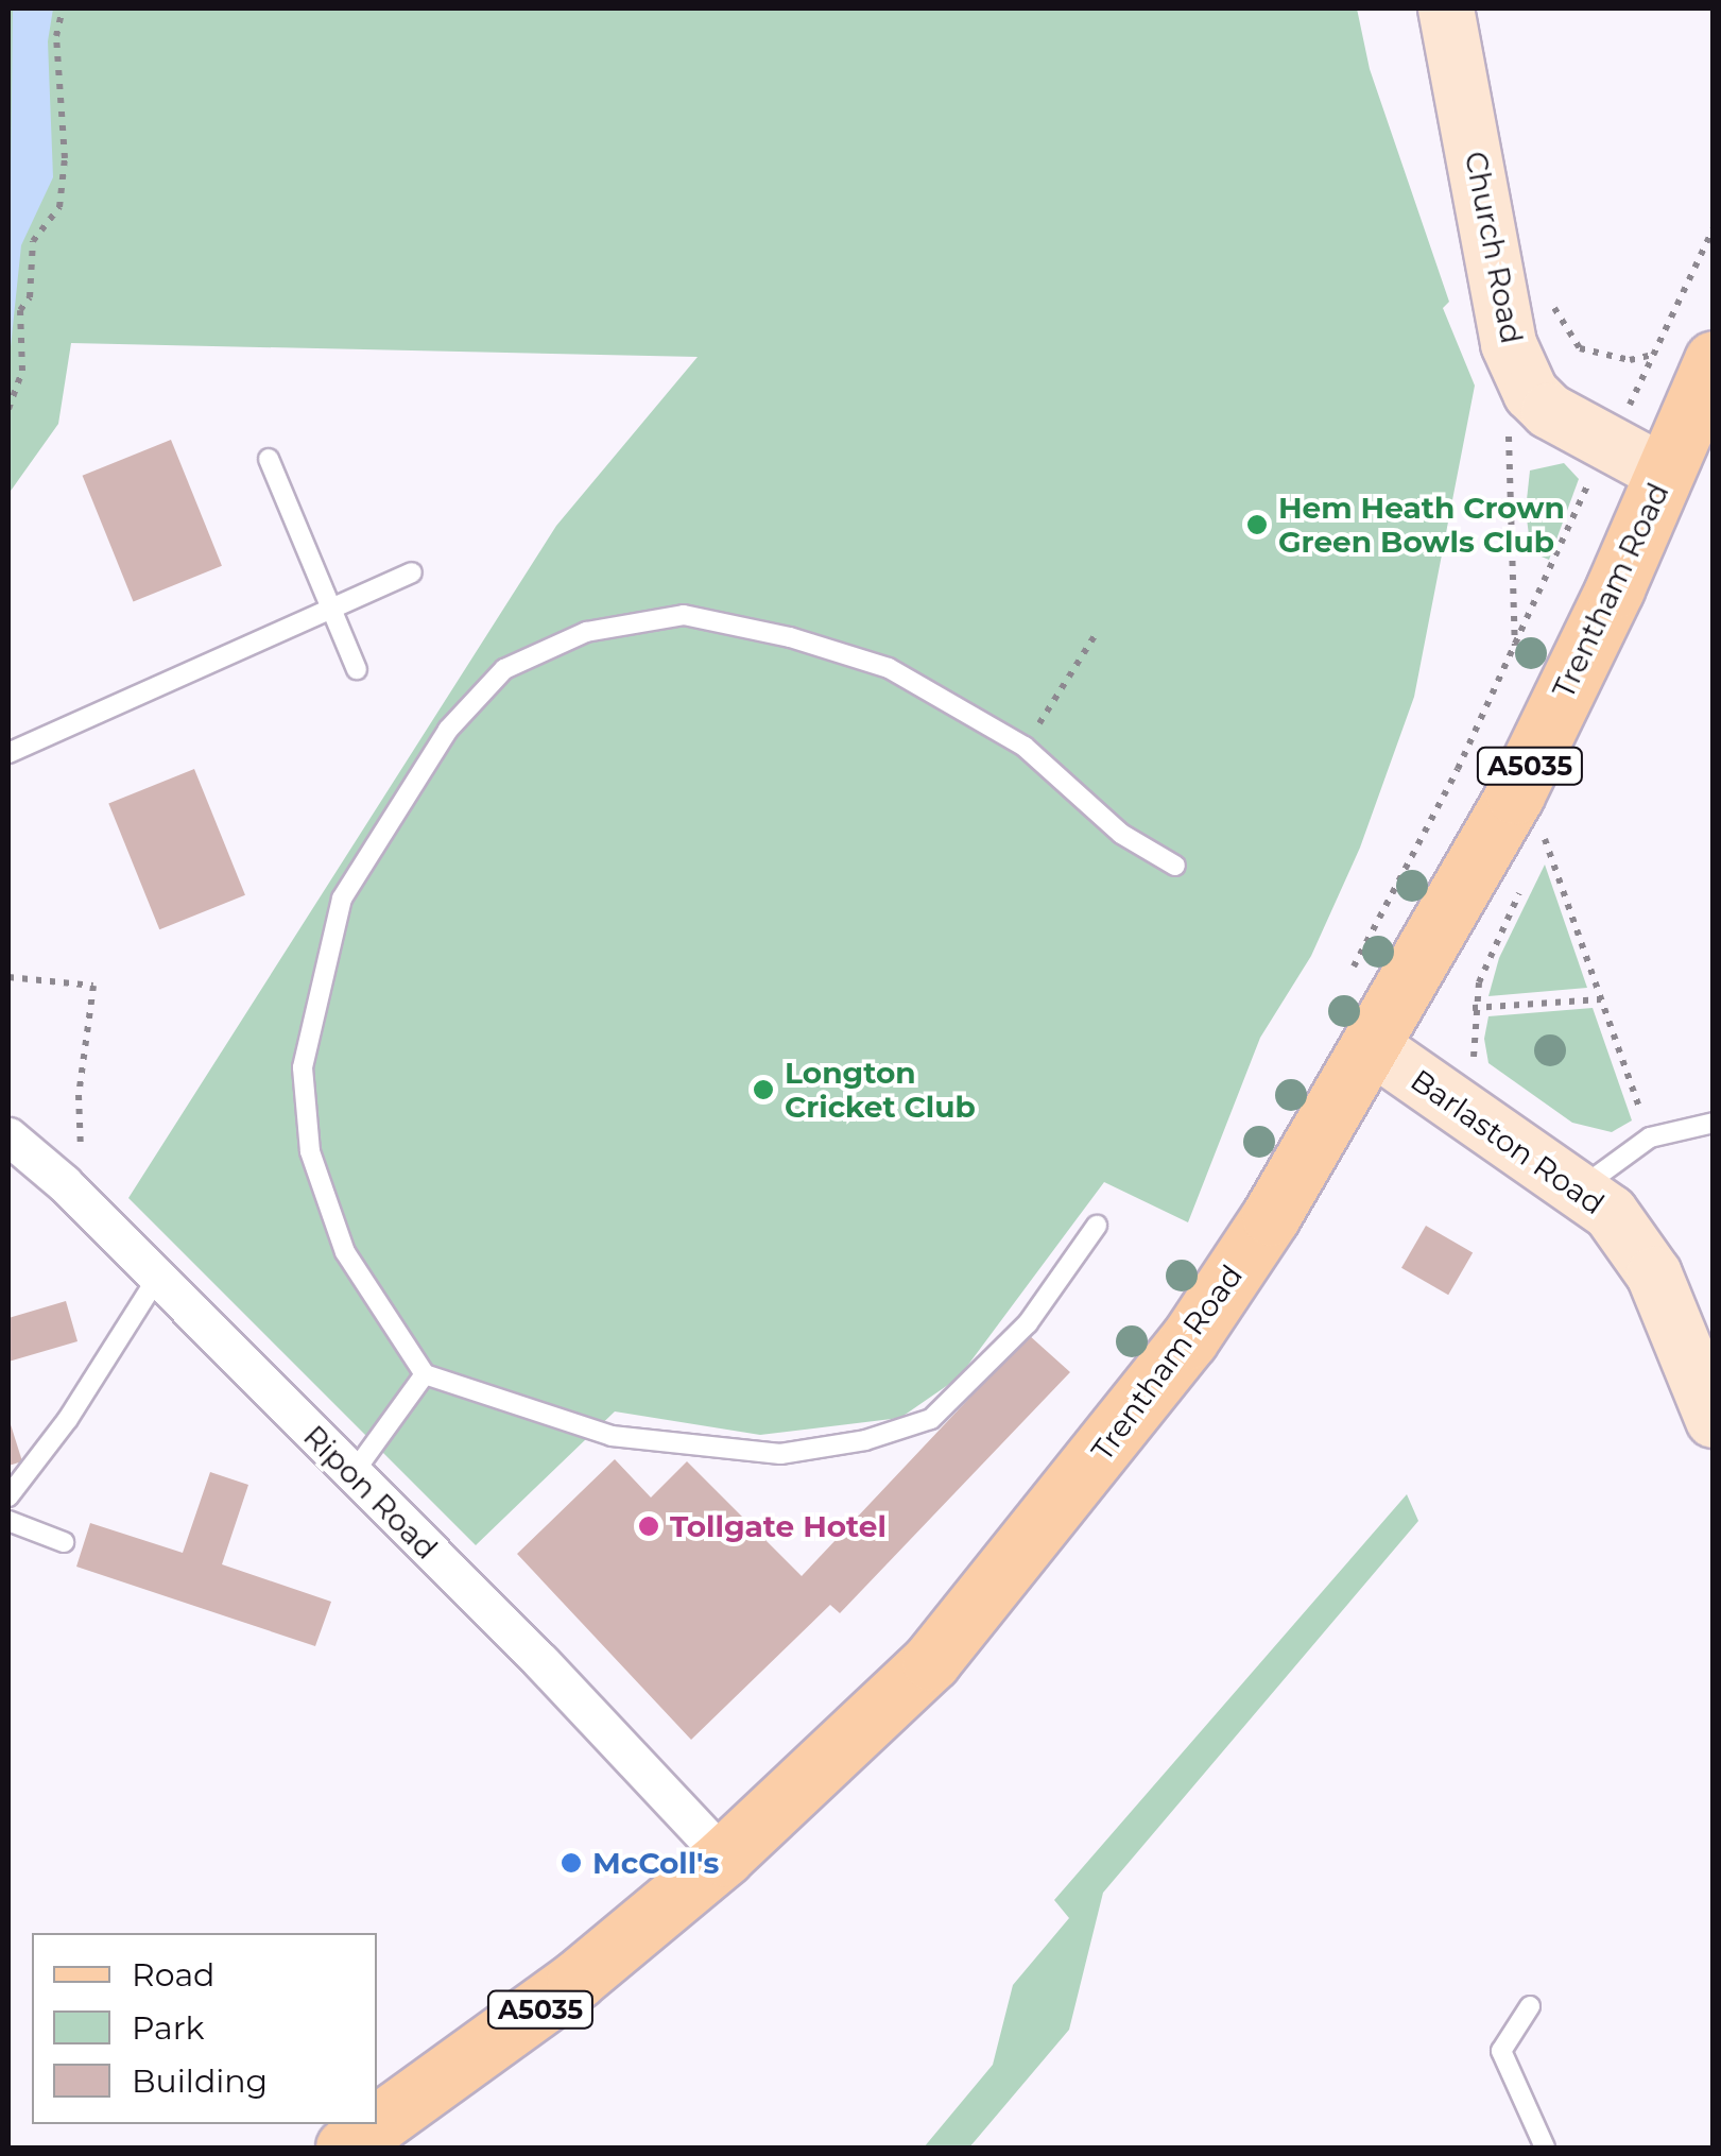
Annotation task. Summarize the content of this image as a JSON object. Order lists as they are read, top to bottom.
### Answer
{
  "streets": {
    "main road": ["Trentham Road", "A5035"],
    "street": ["Church Road", "Barlaston Road", "Ripon Road"]
  },
  "crossings": [
    ["Church Road", "Trentham Road"],
    ["Trentham Road", "Barlaston Road"],
    ["Trentham Road", "Ripon Road"]
  ],
  "places": [
    "Hem Heath Crown Green Bowls Club",
    "Longton Cricket Club",
    "Tollgate Hotel",
    "McColl's"
  ],
  "legend": ["Road", "Park", "Building"]
}
